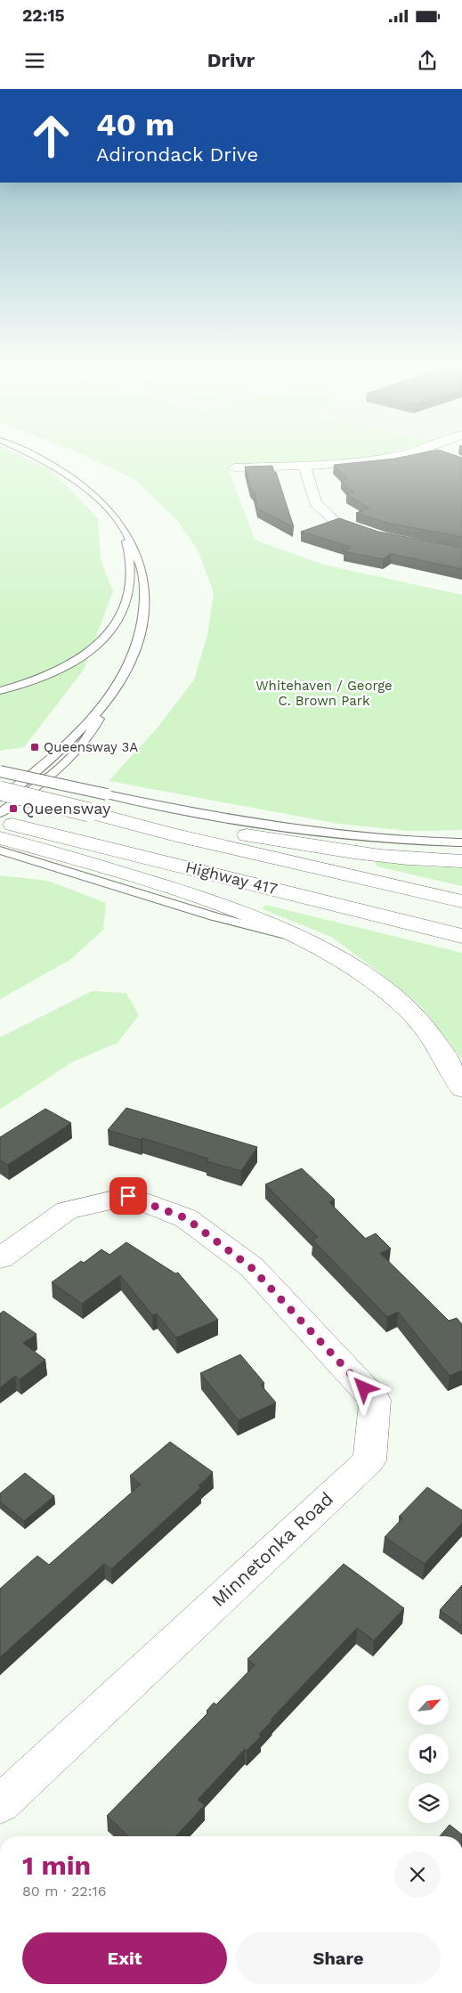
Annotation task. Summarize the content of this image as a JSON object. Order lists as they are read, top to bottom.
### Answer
{
  "streets": {
    "main road": ["Highway 417", "Minnetonka Road"]
  },
  "parks": ["Whitehaven / George C. Brown Park"],
  "places": {
    "transit": ["Queensway 3A", "Queensway"]
  },
  "north": "top right",
  "page": {
    "status": "22:15",
    "header": "Drivr",
    "turn": ["40 m", "Adirondack Drive"],
    "heading": ["1 min", "80 m · 22:16"],
    "buttons": ["Exit", "Share"]
  }
}
